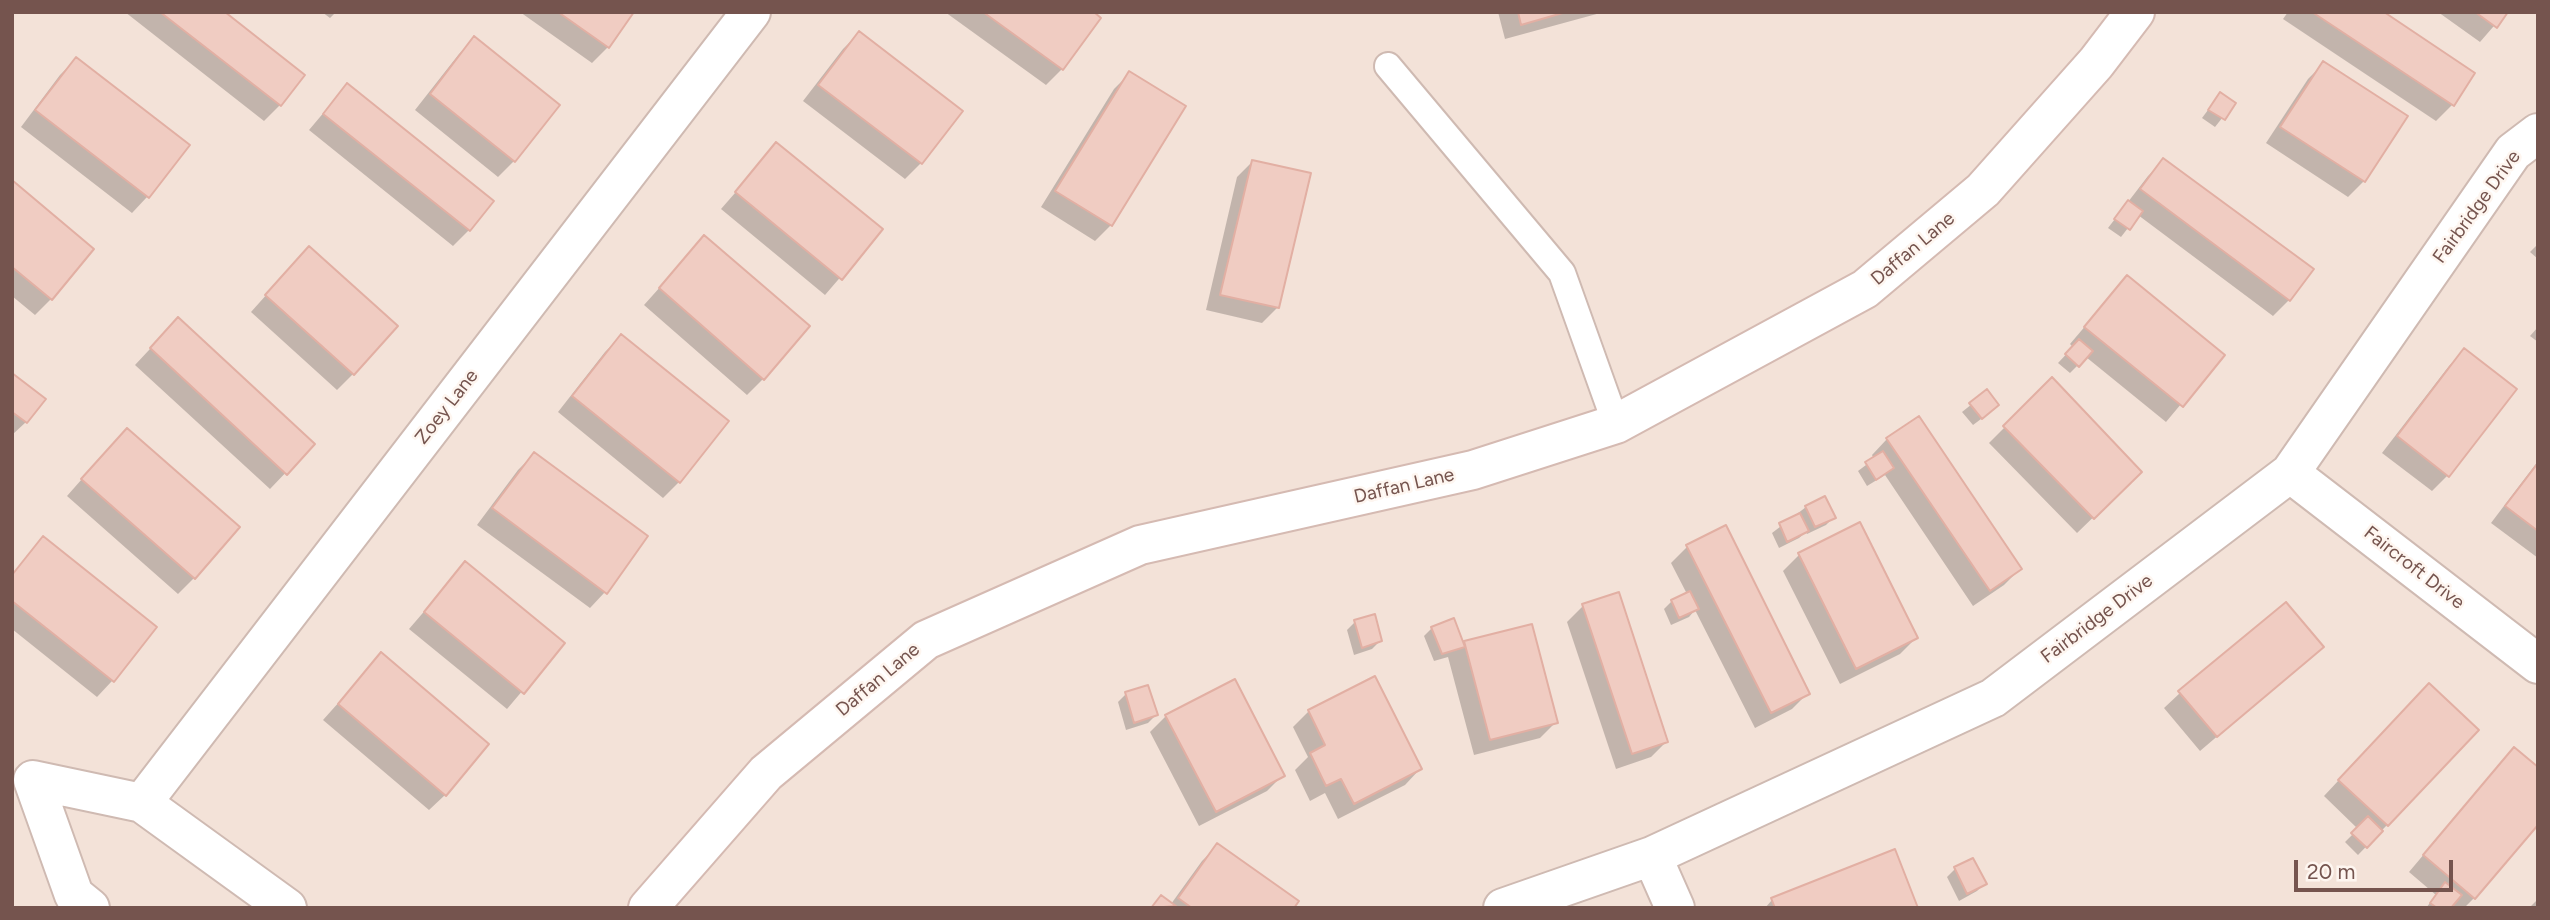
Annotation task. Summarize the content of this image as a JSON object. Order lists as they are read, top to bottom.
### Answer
{
  "streets": {
    "street": [
      "Fairbridge Drive",
      "Daffan Lane",
      "Zoey Lane",
      "Faircroft Drive"
    ]
  },
  "crossings": [
    ["Fairbridge Drive", "Faircroft Drive"]
  ],
  "scale_bar": "20 m"
}
